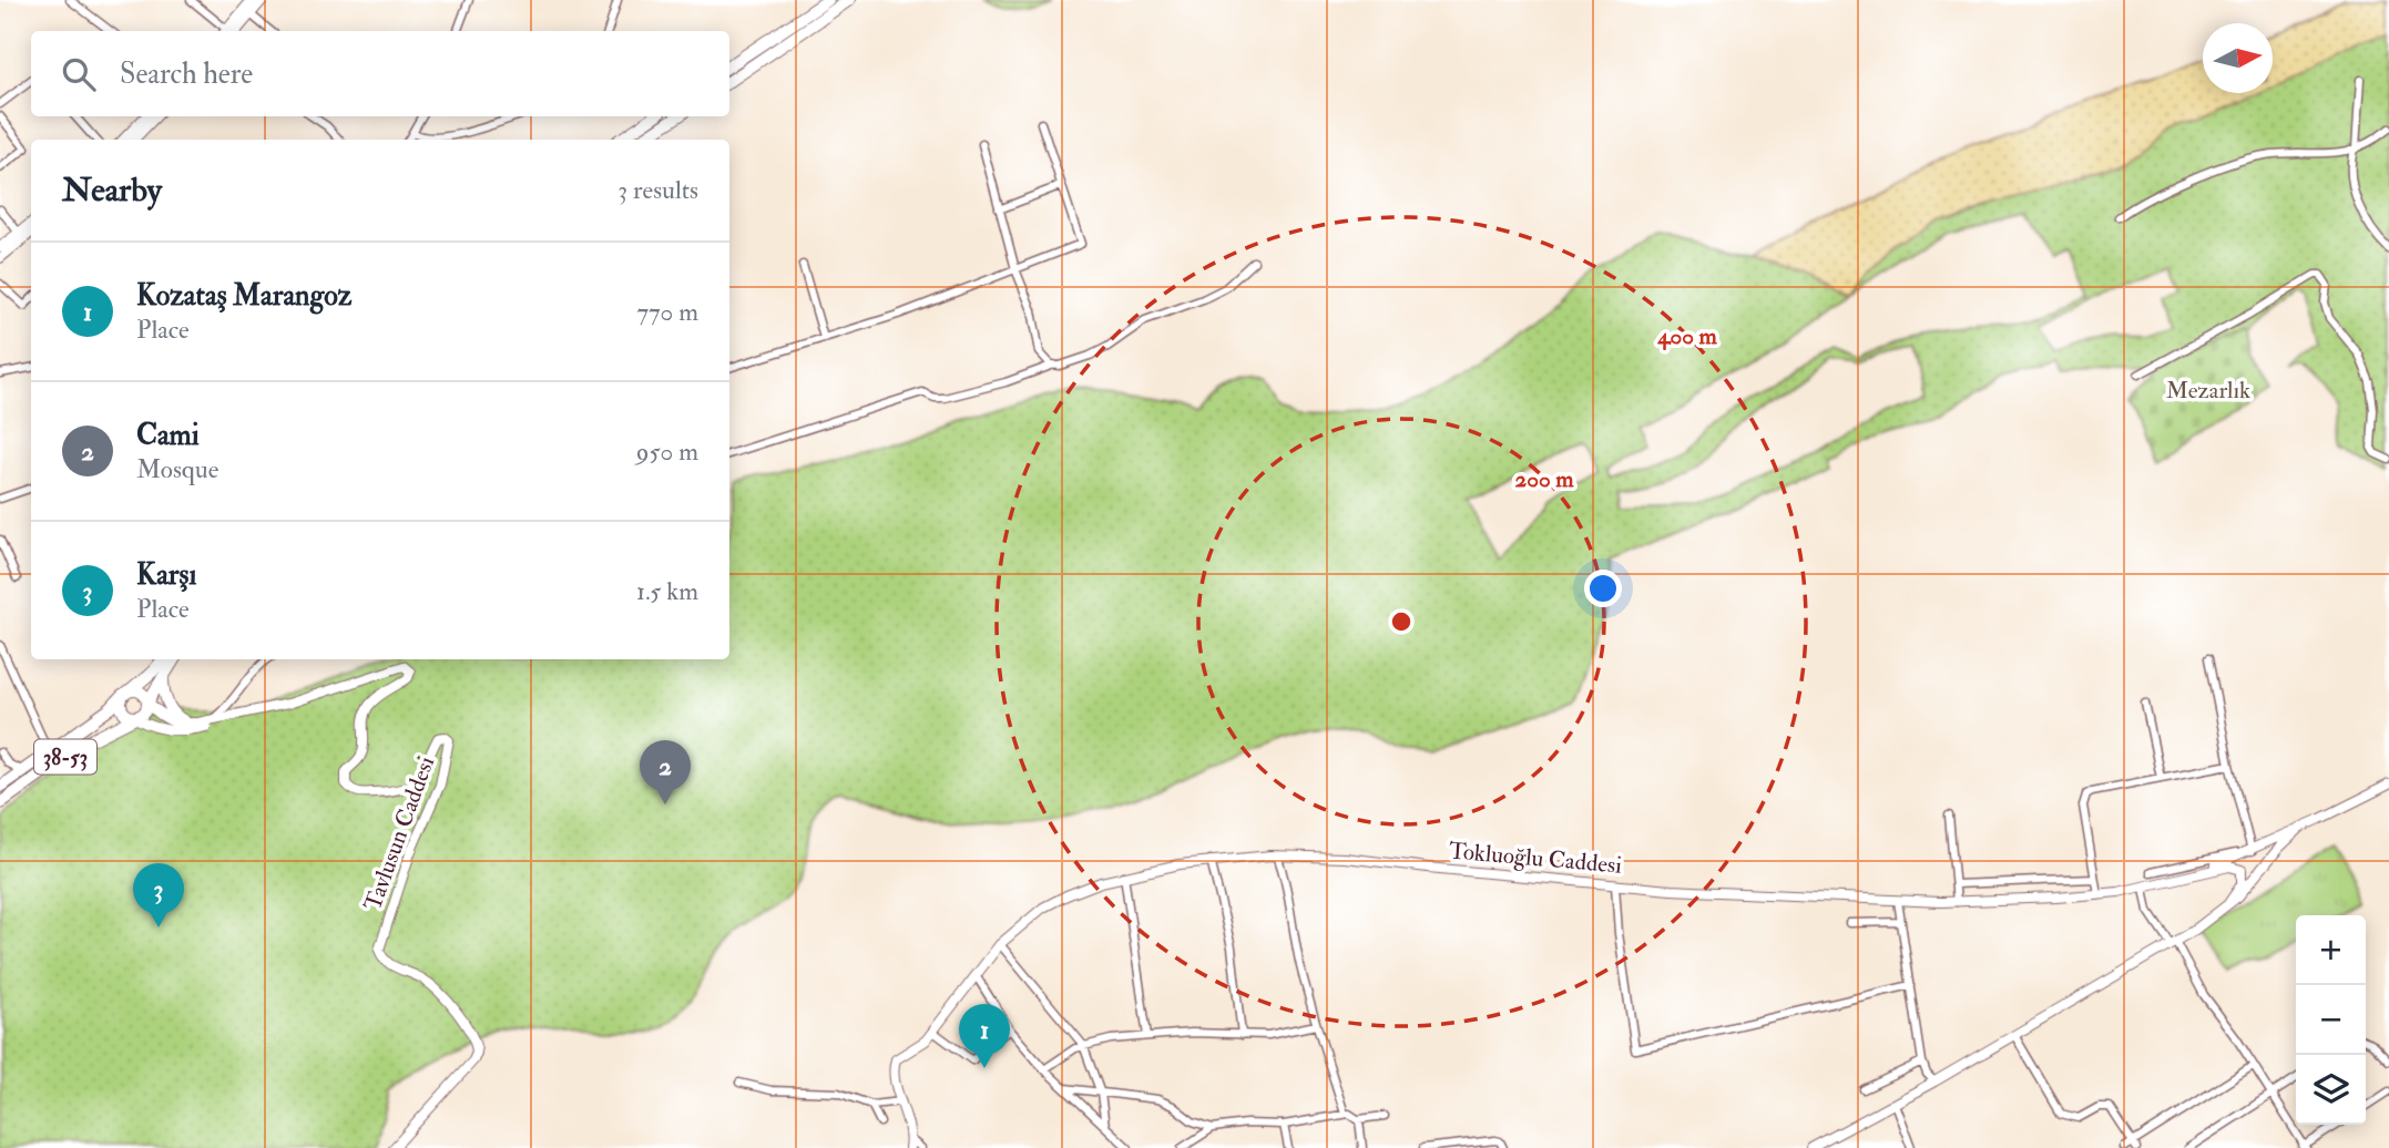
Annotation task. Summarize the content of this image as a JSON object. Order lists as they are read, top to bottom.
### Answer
{
  "streets": {
    "main road": ["38-53"],
    "street": ["Tavlusun Caddesi", "Tokluoğlu Caddesi"]
  },
  "crossings": [
    ["38-53", "Tavlusun Caddesi"]
  ],
  "parks": ["Mezarlık"],
  "north": "right",
  "page": {
    "search": "Search here",
    "heading": ["Nearby", "3 results"],
    "list": [
      {
        "mark": "1",
        "name": "Kozataş Marangoz",
        "note": "Place",
        "value": "770 m"
      },
      {
        "mark": "2",
        "name": "Cami",
        "note": "Mosque",
        "value": "950 m"
      },
      {
        "mark": "3",
        "name": "Karşı",
        "note": "Place",
        "value": "1.5 km"
      }
    ],
    "pins": ["2", "3", "1"],
    "map_buttons": ["+", "−"]
  },
  "rings": ["400 m", "200 m"]
}
